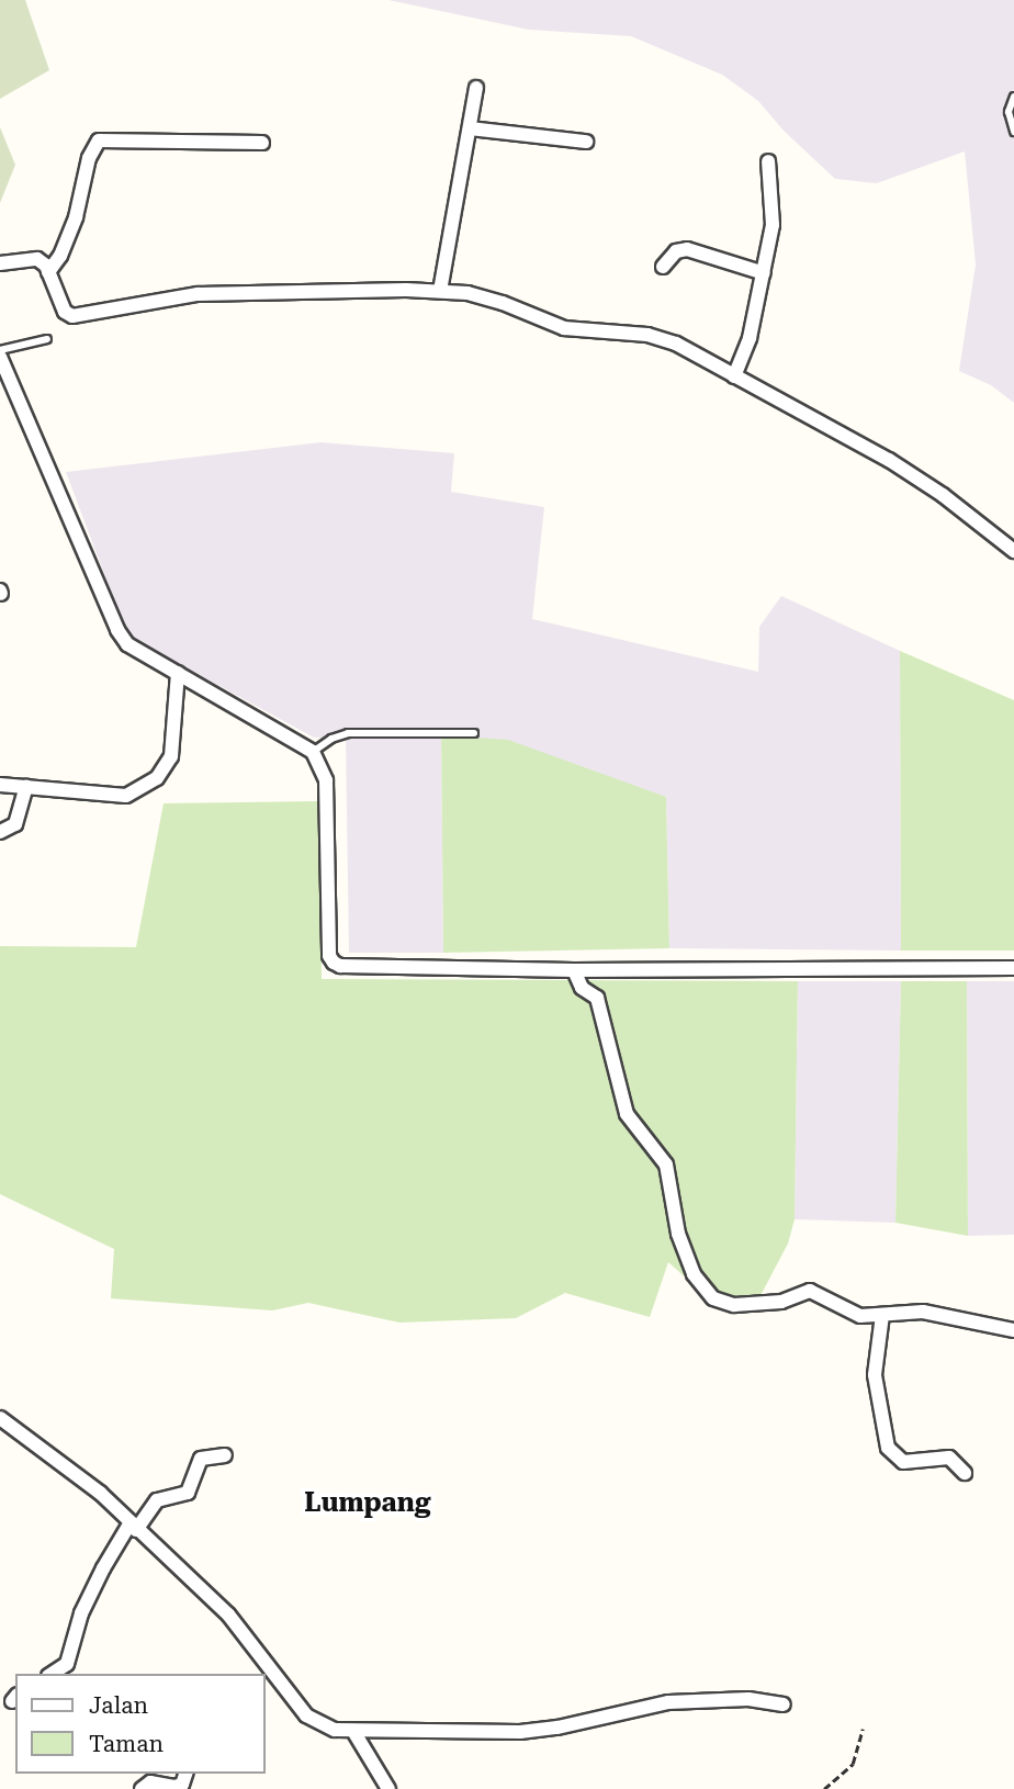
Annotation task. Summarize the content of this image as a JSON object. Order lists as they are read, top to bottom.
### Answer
{
  "districts": ["Lumpang"],
  "legend": ["Jalan", "Taman"]
}
